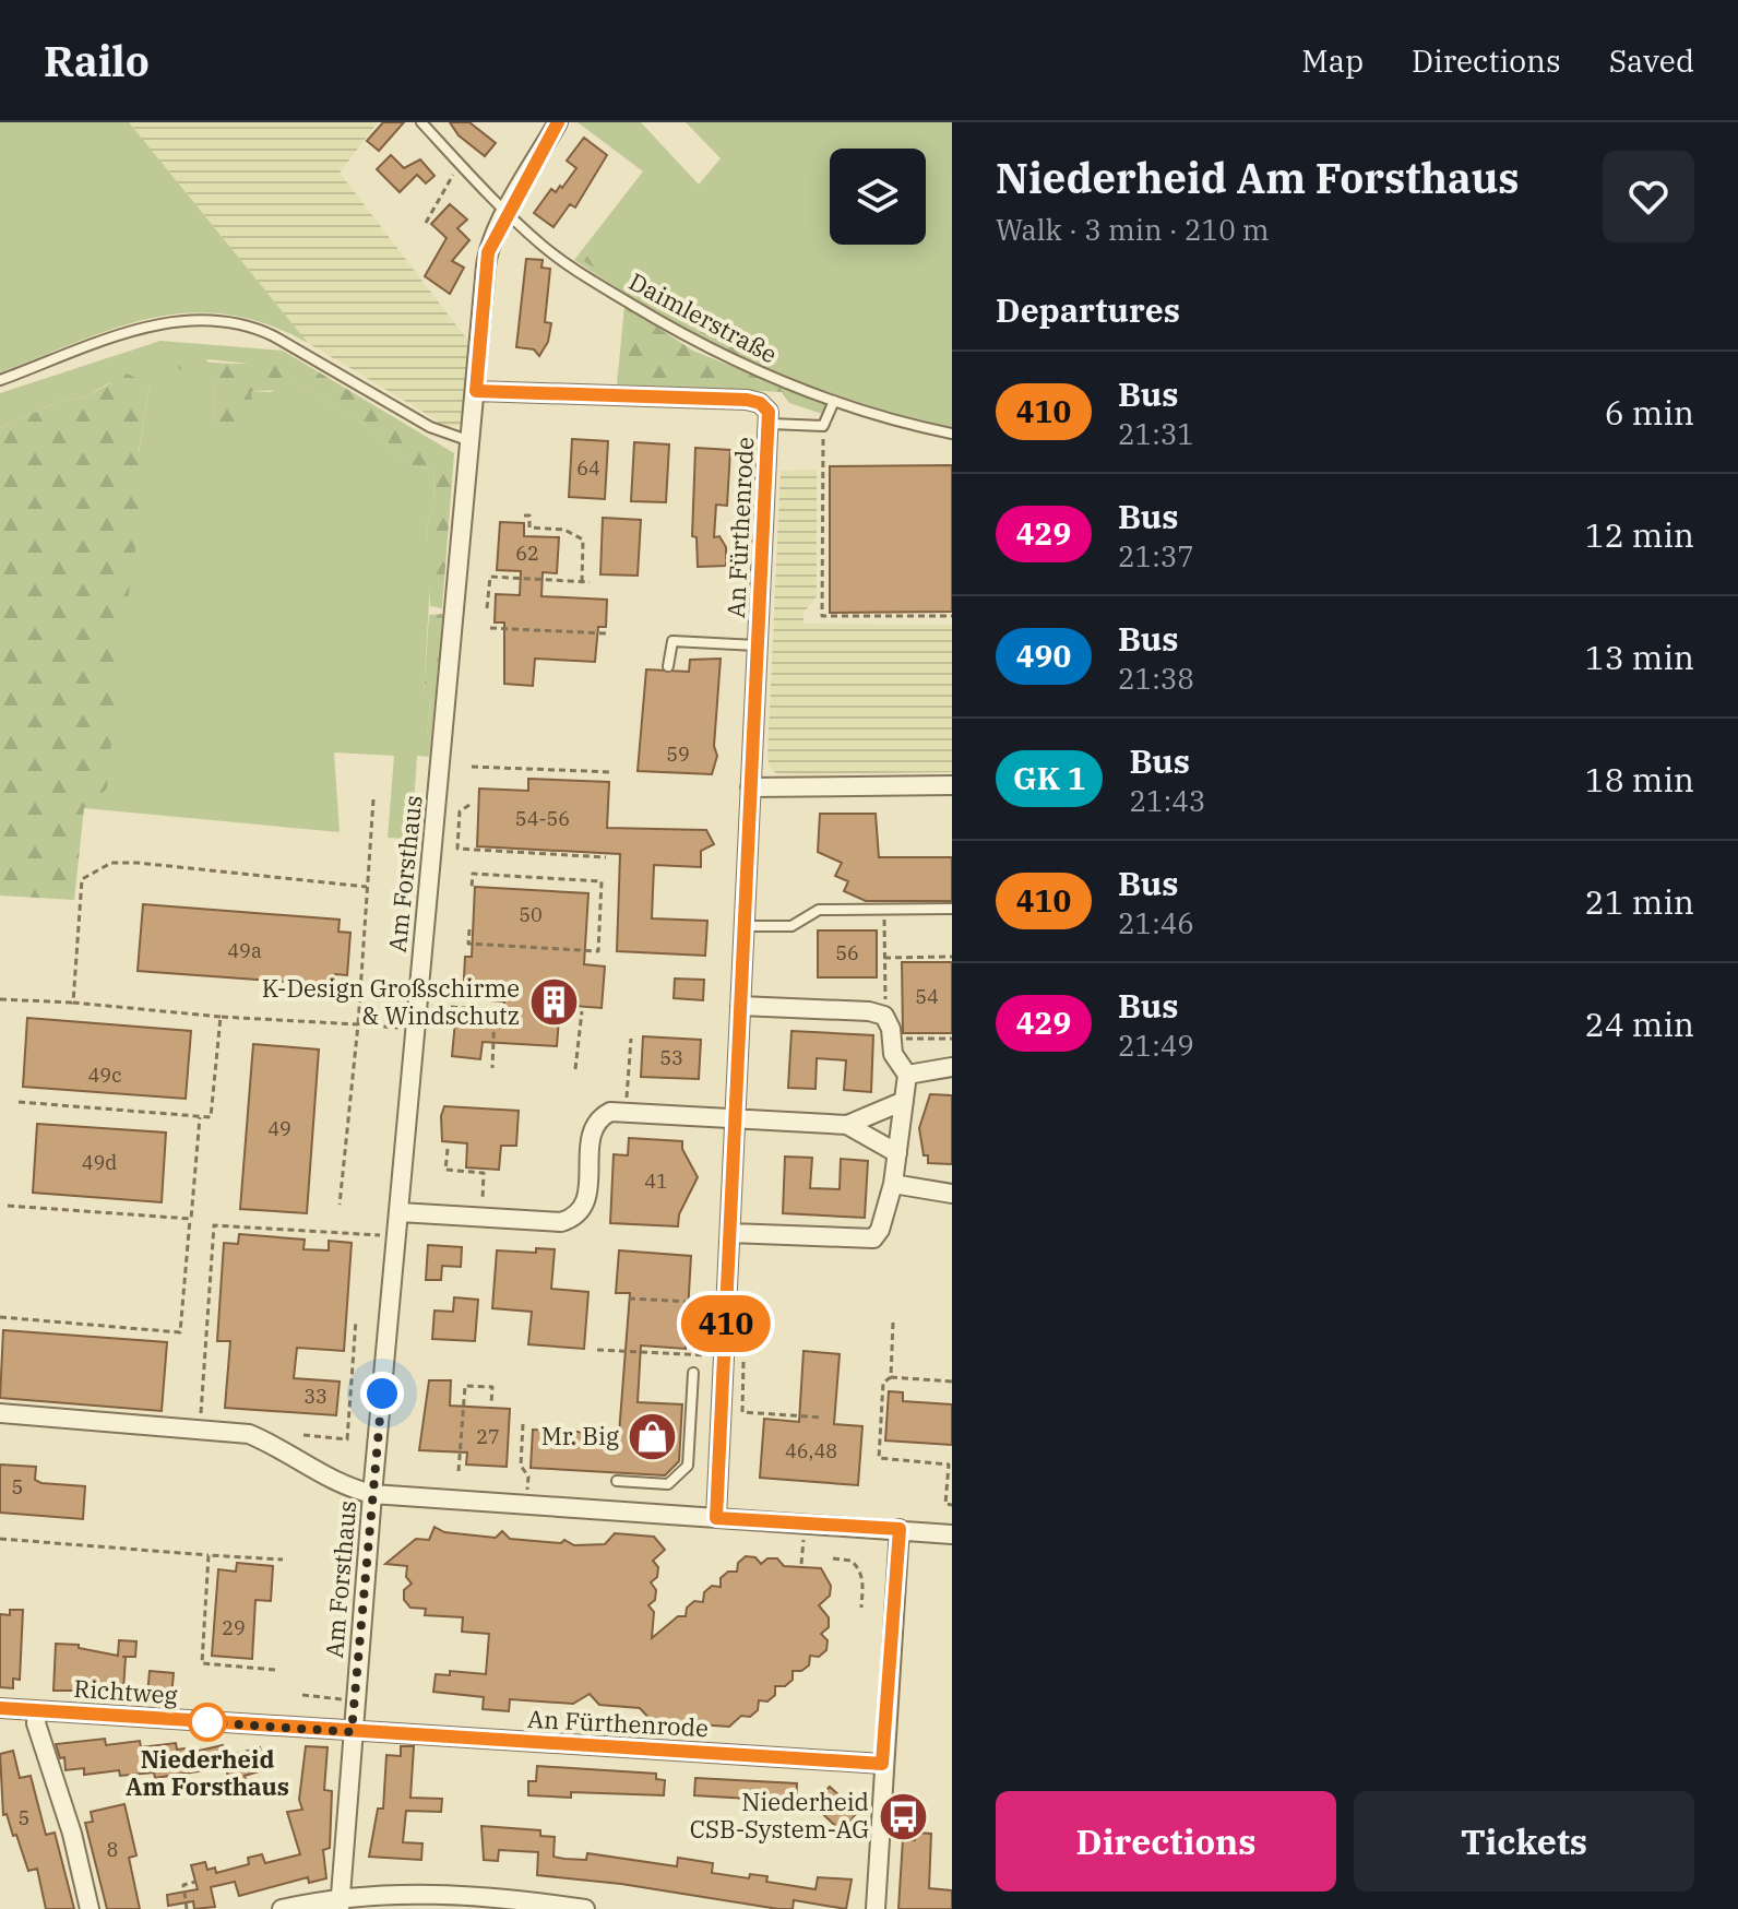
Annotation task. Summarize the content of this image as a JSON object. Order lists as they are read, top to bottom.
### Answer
{
  "streets": {
    "street": ["An Fürthenrode", "Am Forsthaus", "Richtweg"],
    "lane": ["Daimlerstraße"]
  },
  "crossings": [
    ["Daimlerstraße", "Am Forsthaus"],
    ["An Fürthenrode", "Am Forsthaus"],
    ["An Fürthenrode", "Richtweg"],
    ["Am Forsthaus", "Richtweg"]
  ],
  "places": {
    "building": ["K-Design Großschirme & Windschutz"],
    "shop": ["Mr. Big"],
    "other": ["Niederheid Am Forsthaus"],
    "bus stop": ["Niederheid CSB-System-AG"]
  },
  "lines": ["bus line 410"],
  "house_numbers": [
    "64",
    "62",
    "59",
    "54-56",
    "50",
    "49a",
    "56",
    "54",
    "53",
    "49c",
    "49",
    "49d",
    "41",
    "33",
    "27",
    "46,48",
    "5",
    "29",
    "5",
    "8"
  ],
  "page": {
    "header": "Railo",
    "nav": ["Map", "Directions", "Saved"],
    "on_map": "410",
    "heading": [
      ["Niederheid Am Forsthaus", "Walk · 3 min · 210 m"],
      "Departures"
    ],
    "list": [
      {
        "mark": "410",
        "name": "Bus",
        "note": "21:31",
        "value": "6 min"
      },
      {
        "mark": "429",
        "name": "Bus",
        "note": "21:37",
        "value": "12 min"
      },
      {
        "mark": "490",
        "name": "Bus",
        "note": "21:38",
        "value": "13 min"
      },
      {
        "mark": "GK 1",
        "name": "Bus",
        "note": "21:43",
        "value": "18 min"
      },
      {
        "mark": "410",
        "name": "Bus",
        "note": "21:46",
        "value": "21 min"
      },
      {
        "mark": "429",
        "name": "Bus",
        "note": "21:49",
        "value": "24 min"
      }
    ],
    "buttons": ["Directions", "Tickets"]
  }
}
